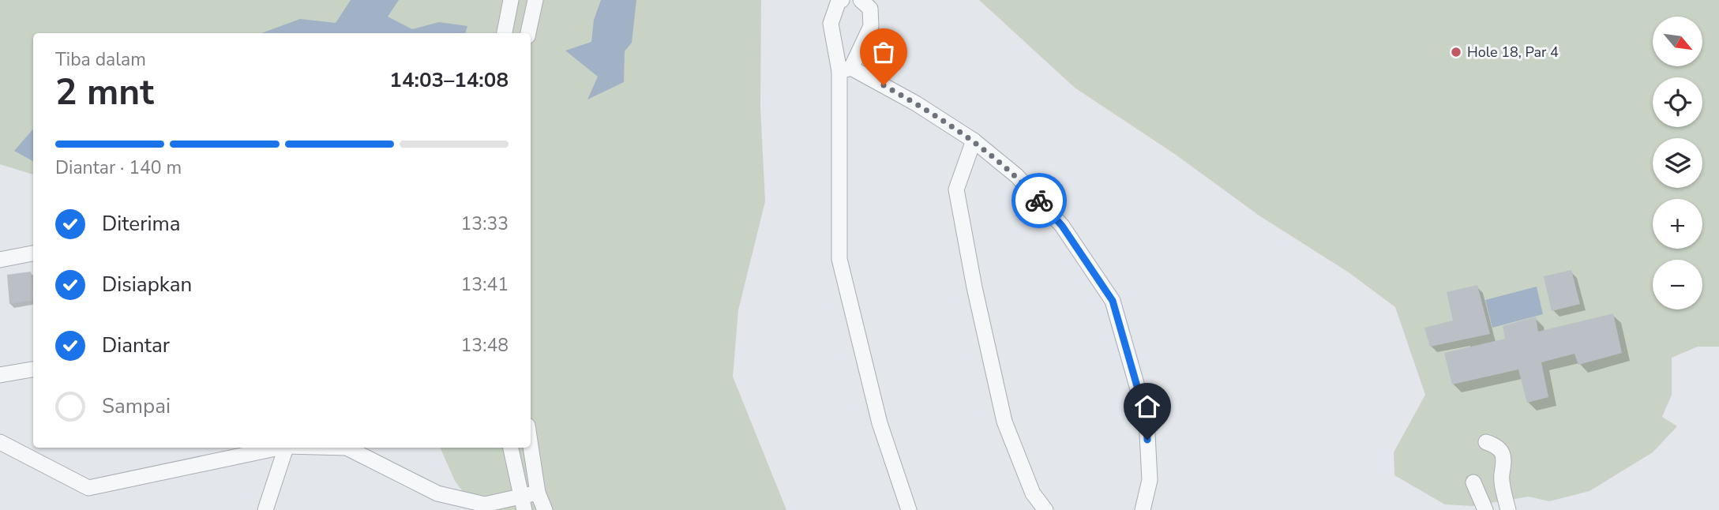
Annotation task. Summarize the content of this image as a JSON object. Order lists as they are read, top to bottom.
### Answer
{
  "places": ["Hole 18, Par 4"],
  "north": "bottom right",
  "page": {
    "map_buttons": ["+", "−"],
    "heading": ["2 mnt", "Tiba dalam", "14:03–14:08"],
    "bar": "Diantar · 140 m",
    "list": [
      ["Diterima", "13:33"],
      ["Disiapkan", "13:41"],
      ["Diantar", "13:48"],
      "Sampai"
    ]
  }
}
